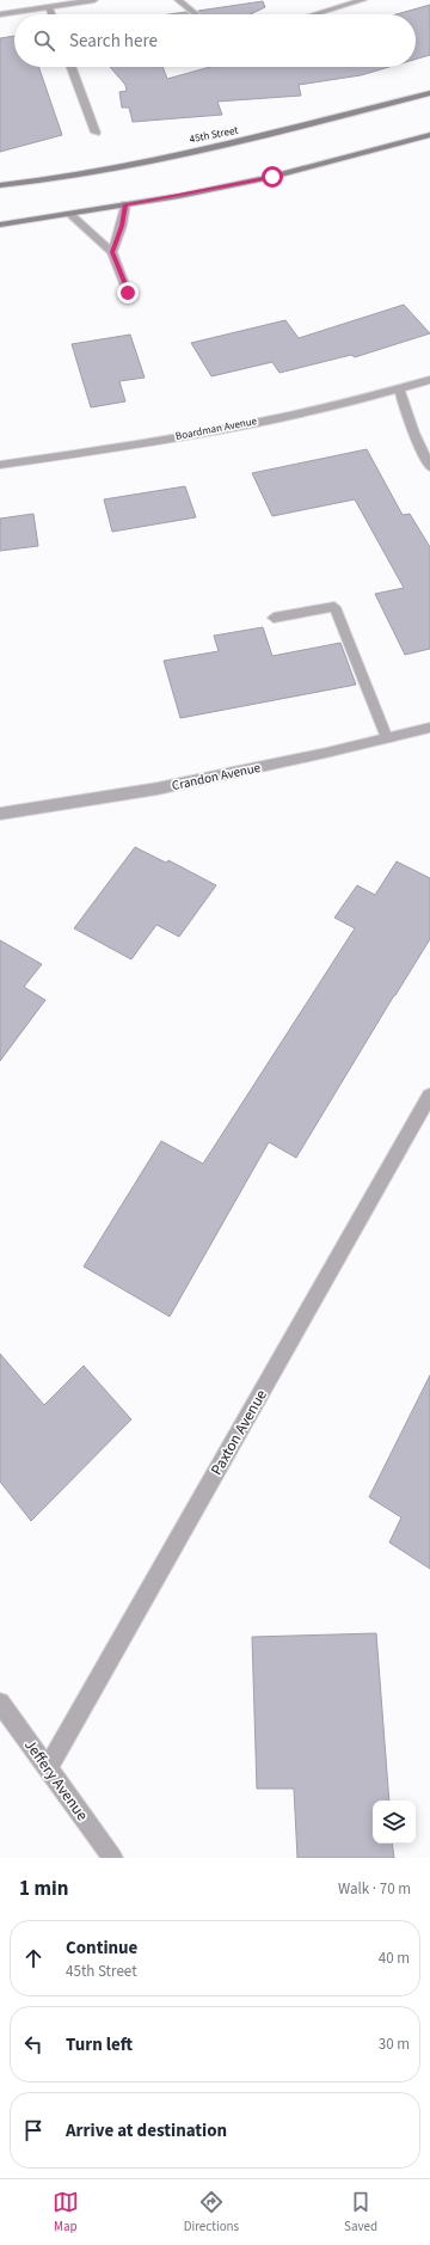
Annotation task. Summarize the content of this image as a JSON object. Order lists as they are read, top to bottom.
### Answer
{
  "streets": {
    "main road": ["45th Street"],
    "street": [
      "Boardman Avenue",
      "Crandon Avenue",
      "Paxton Avenue",
      "Jeffery Avenue"
    ]
  },
  "crossings": [
    ["Paxton Avenue", "Jeffery Avenue"]
  ],
  "page": {
    "search": "Search here",
    "heading": ["1 min", "Walk · 70 m"],
    "list": [
      ["Continue", "45th Street", "40 m"],
      ["Turn left", "30 m"],
      "Arrive at destination"
    ],
    "nav": ["Map", "Directions", "Saved"]
  }
}
